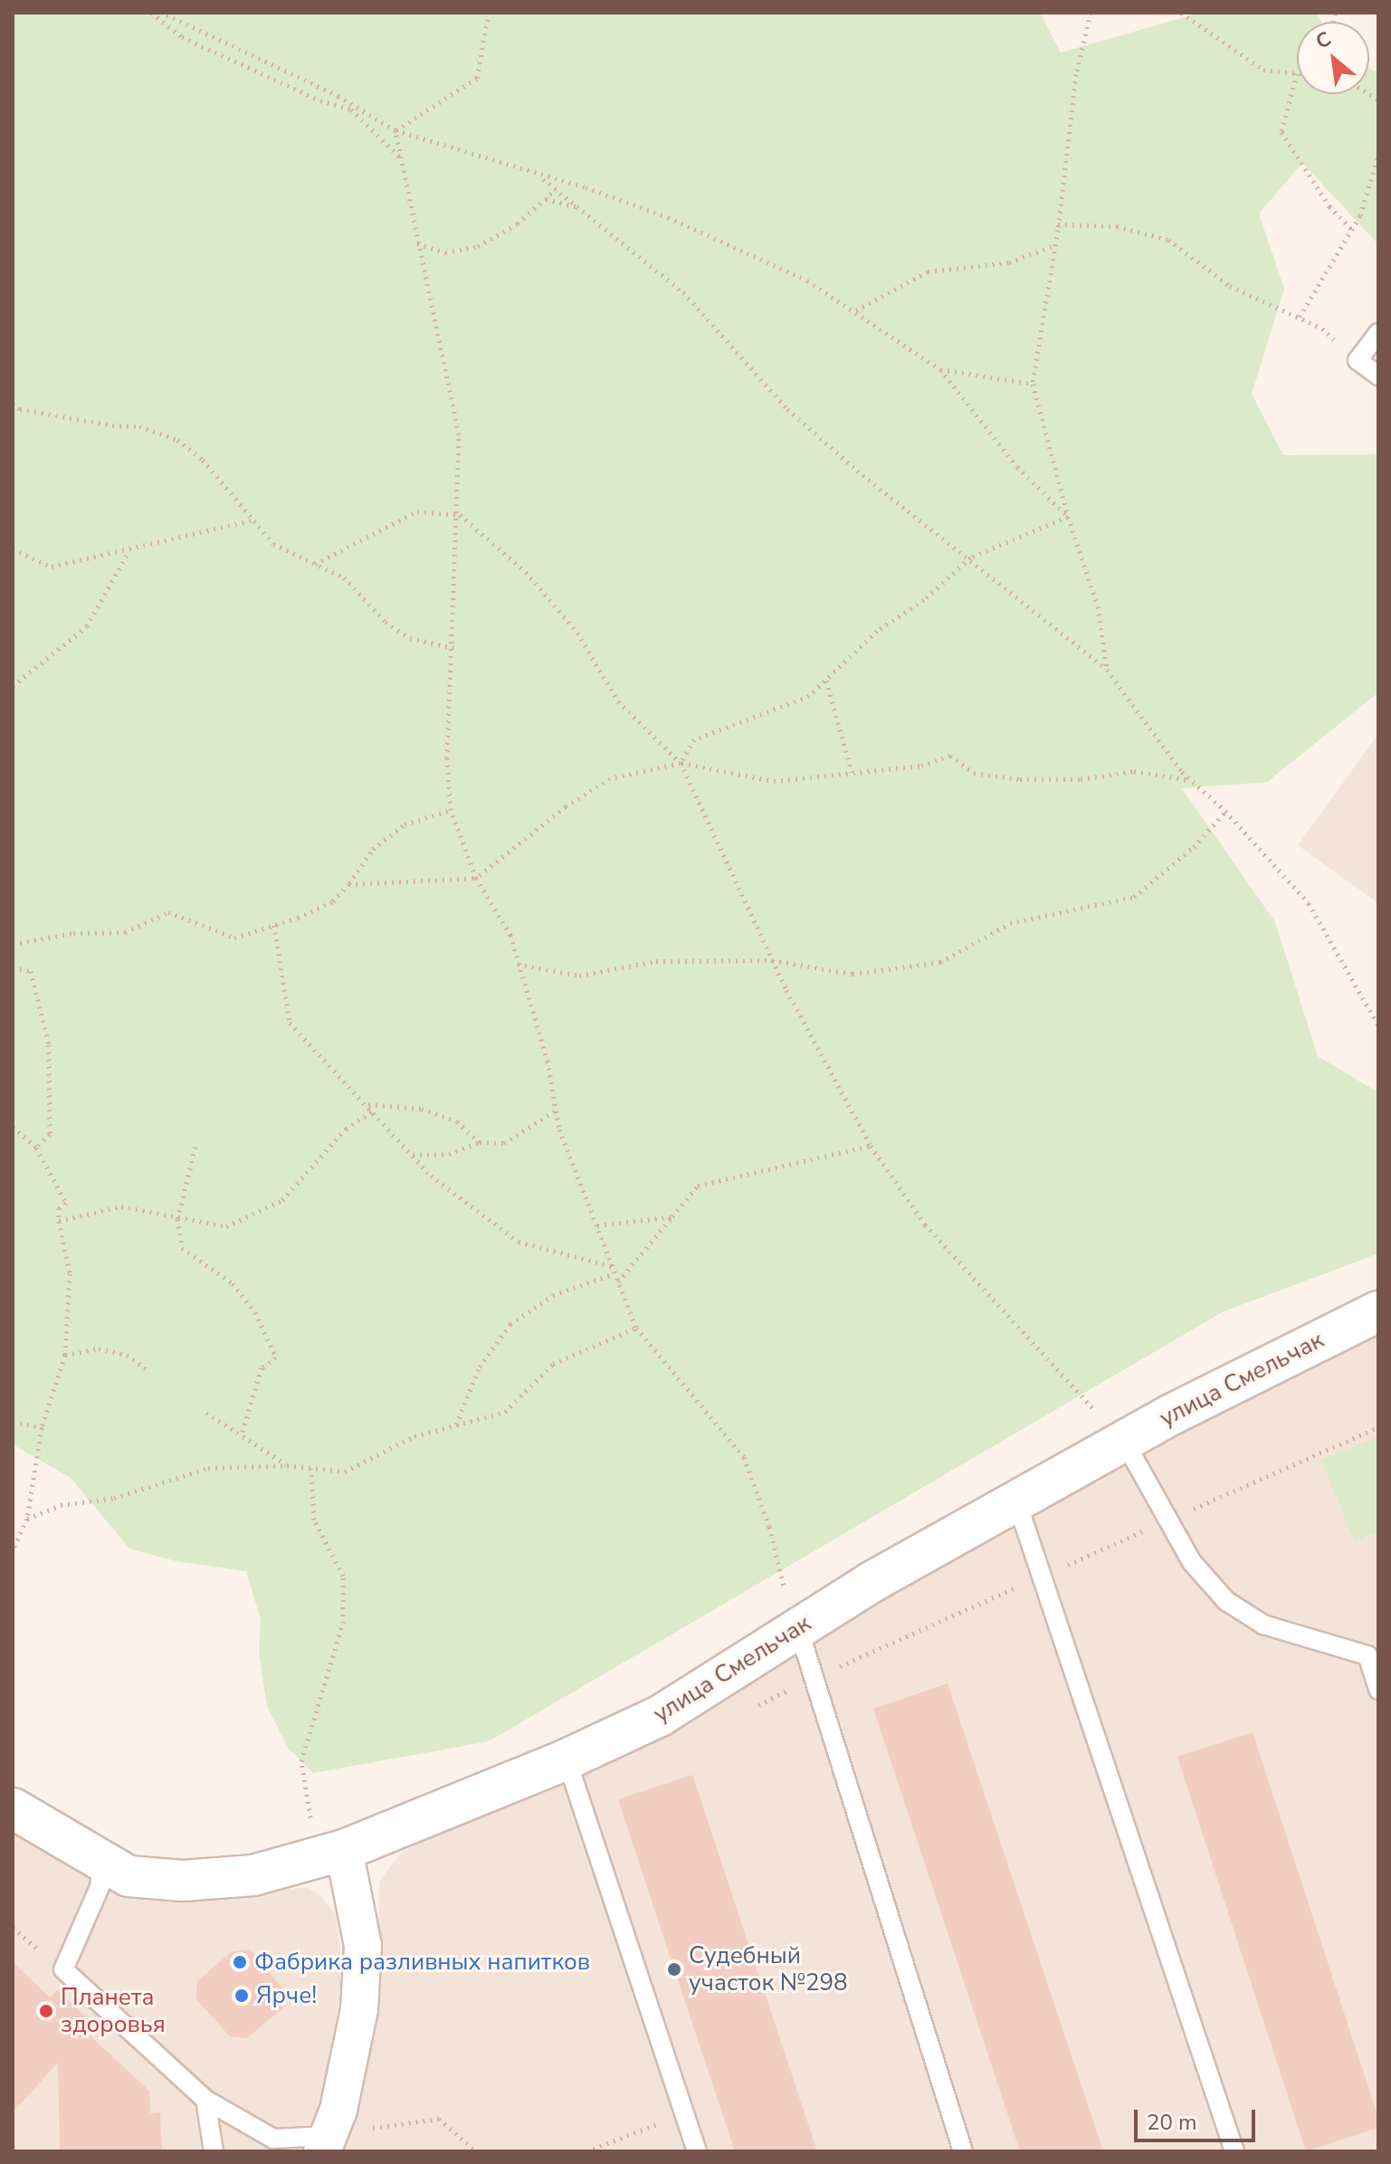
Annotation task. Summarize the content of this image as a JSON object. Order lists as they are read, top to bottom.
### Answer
{
  "streets": {
    "street": ["улица Смельчак"]
  },
  "places": [
    "Фабрика разливных напитков",
    "Судебный участок №298",
    "Ярче!",
    "Планета здоровья"
  ],
  "scale_bar": "20 m",
  "north": "top left"
}
